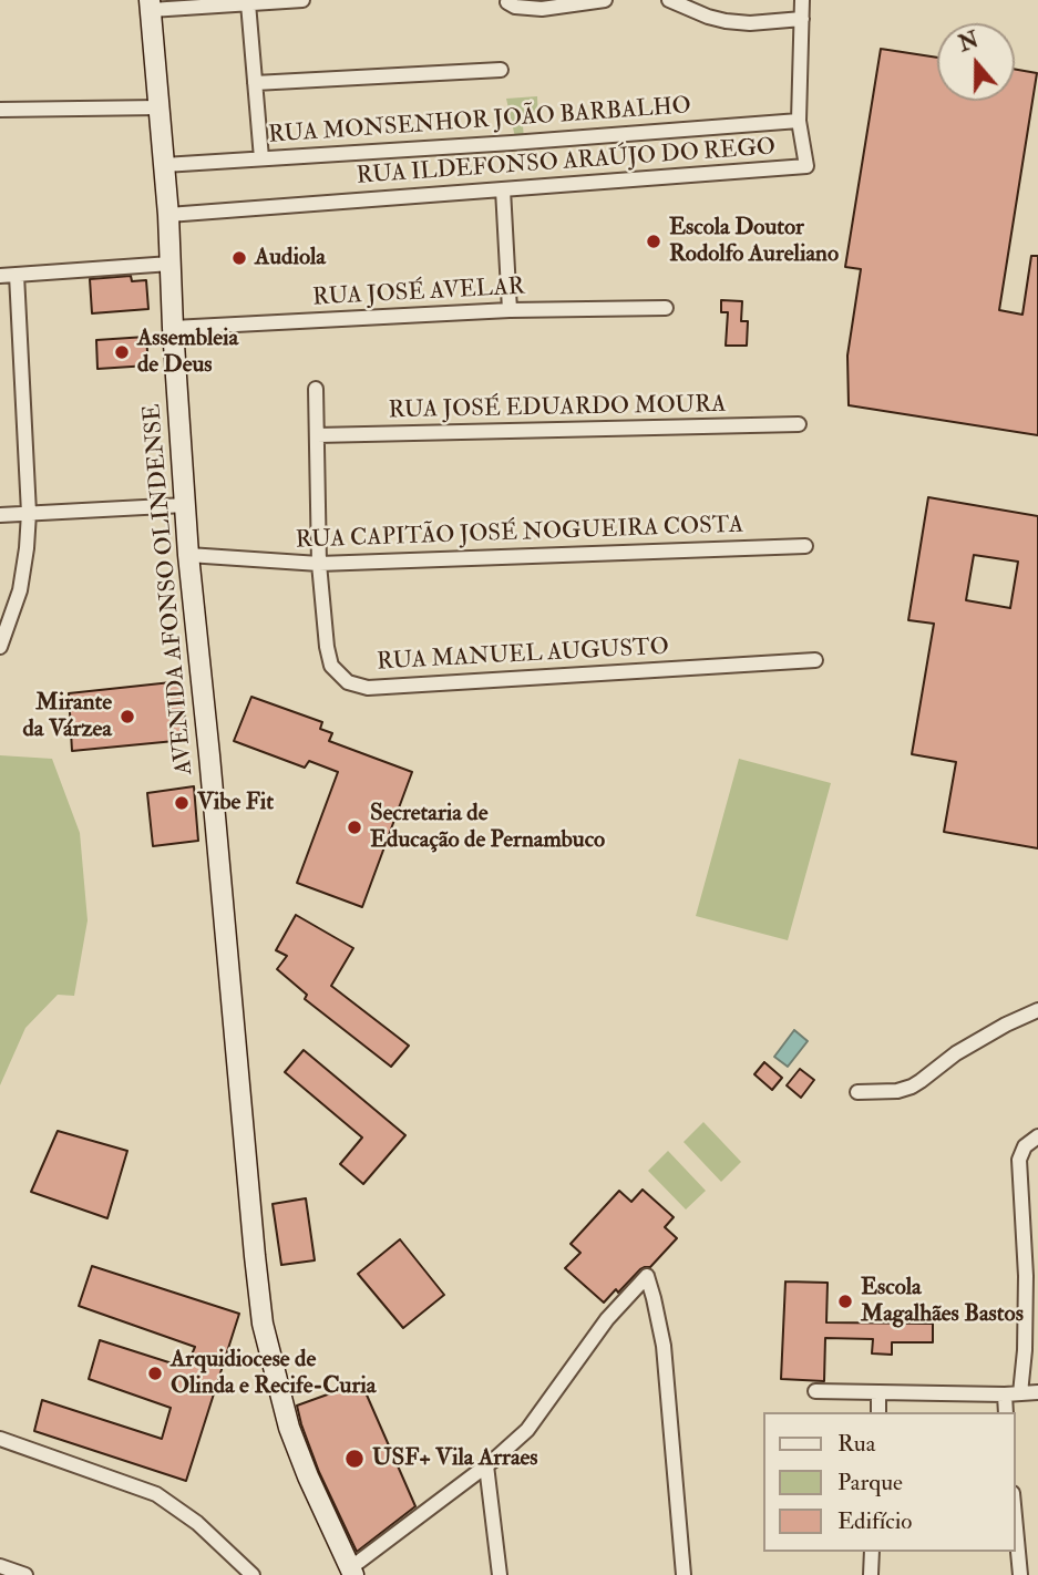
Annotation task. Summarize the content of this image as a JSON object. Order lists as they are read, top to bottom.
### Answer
{
  "streets": {
    "main road": ["AVENIDA AFONSO OLINDENSE"],
    "street": [
      "RUA MONSENHOR JOÃO BARBALHO",
      "RUA ILDEFONSO ARAÚJO DO REGO",
      "RUA JOSÉ AVELAR",
      "RUA JOSÉ EDUARDO MOURA",
      "RUA CAPITÃO JOSÉ NOGUEIRA COSTA",
      "RUA MANUEL AUGUSTO"
    ]
  },
  "crossings": [
    ["RUA MONSENHOR JOÃO BARBALHO", "RUA ILDEFONSO ARAÚJO DO REGO"],
    ["RUA MONSENHOR JOÃO BARBALHO", "AVENIDA AFONSO OLINDENSE"],
    ["RUA ILDEFONSO ARAÚJO DO REGO", "AVENIDA AFONSO OLINDENSE"],
    ["RUA JOSÉ AVELAR", "AVENIDA AFONSO OLINDENSE"],
    ["RUA JOSÉ EDUARDO MOURA", "RUA MANUEL AUGUSTO"],
    ["RUA CAPITÃO JOSÉ NOGUEIRA COSTA", "AVENIDA AFONSO OLINDENSE"],
    ["RUA CAPITÃO JOSÉ NOGUEIRA COSTA", "RUA MANUEL AUGUSTO"]
  ],
  "places": [
    "Escola Doutor Rodolfo Aureliano",
    "Audiola",
    "Assembleia de Deus",
    "Mirante da Várzea",
    "Vibe Fit",
    "Secretaria de Educação de Pernambuco",
    "Escola Magalhães Bastos",
    "Arquidiocese de Olinda e Recife-Curia",
    "USF+ Vila Arraes"
  ],
  "legend": ["Rua", "Parque", "Edifício"],
  "north": "top"
}
